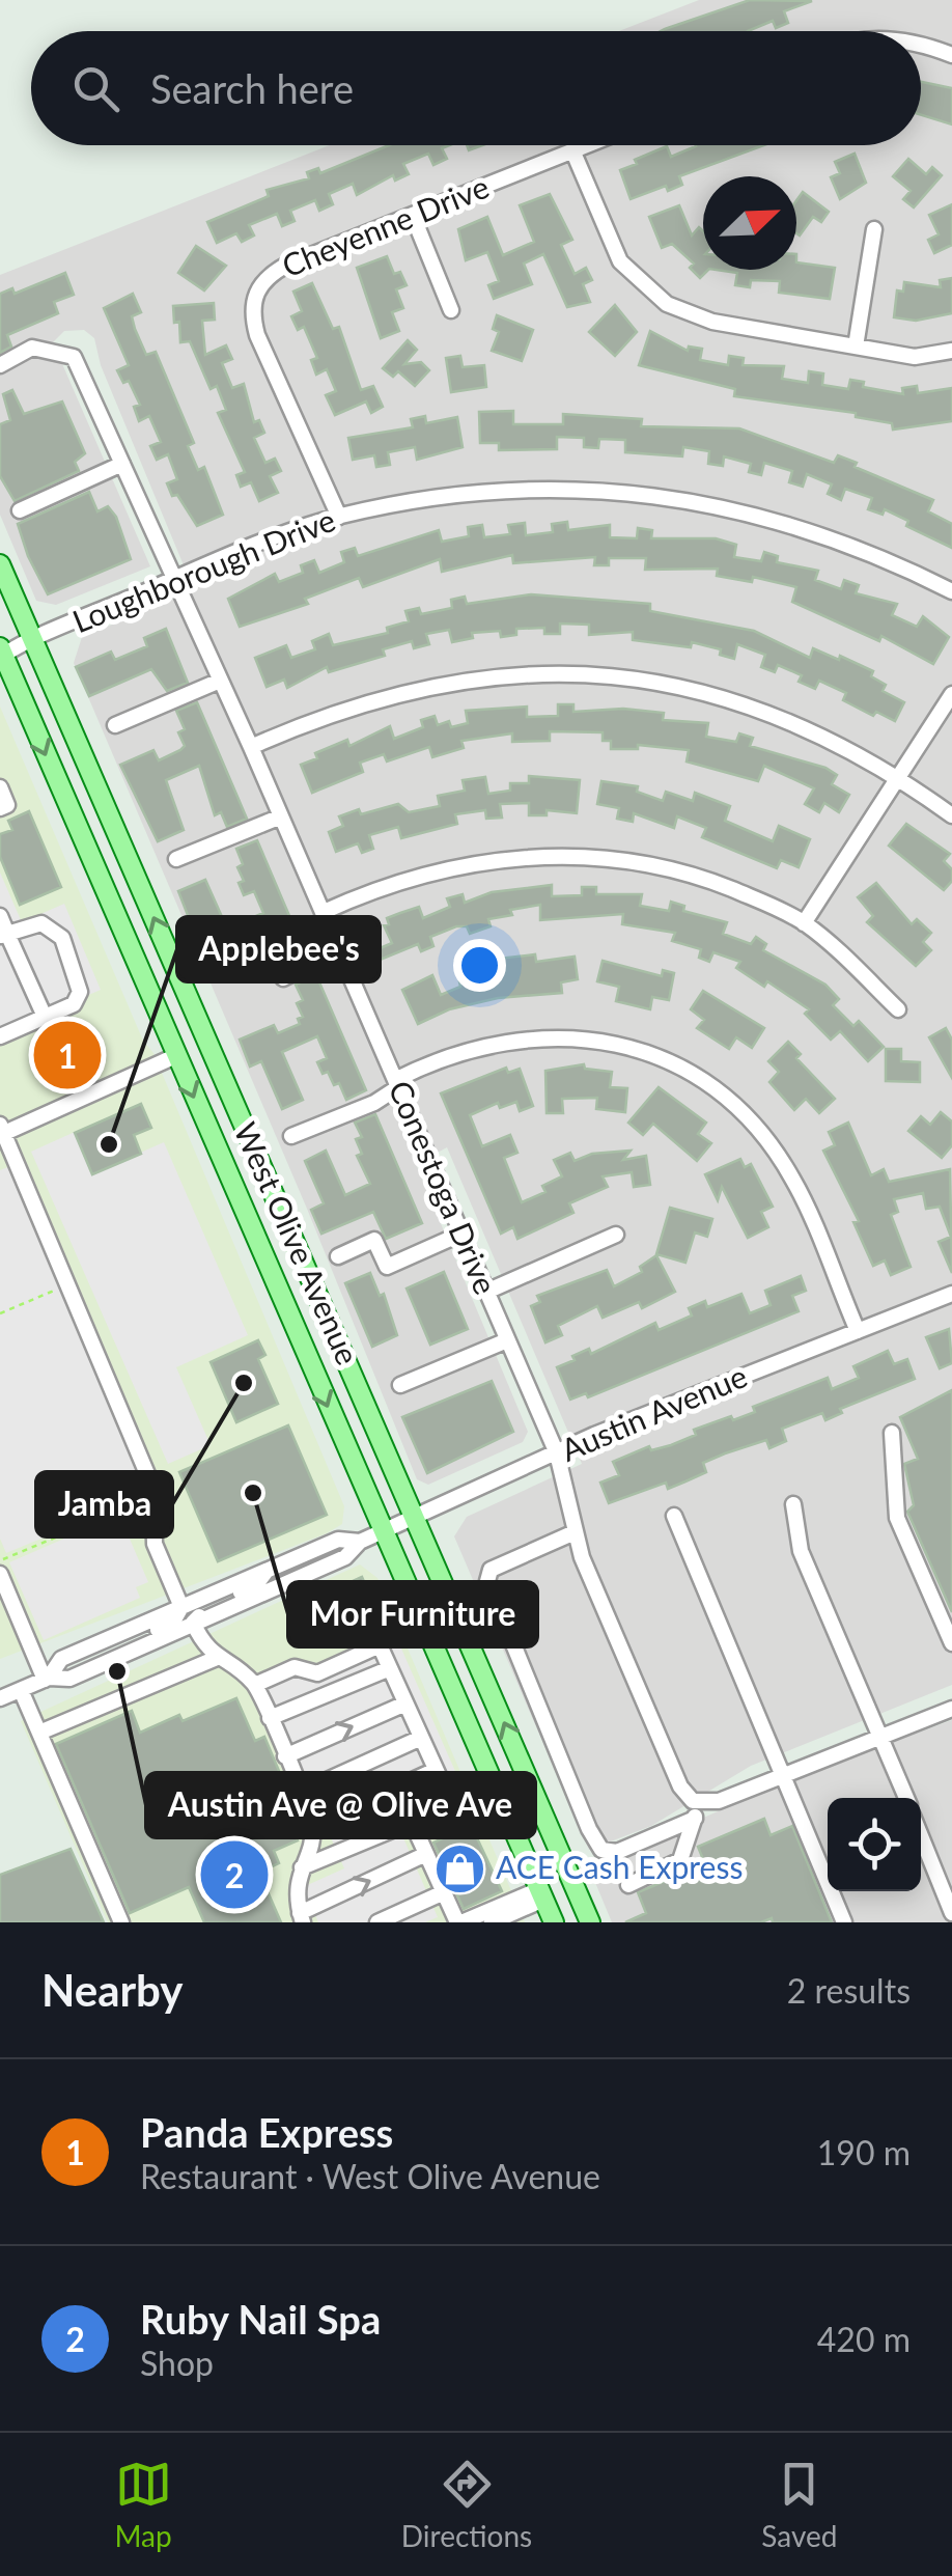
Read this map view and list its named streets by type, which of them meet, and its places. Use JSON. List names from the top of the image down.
{
  "streets": {
    "main road": ["West Olive Avenue"],
    "street": [
      "Cheyenne Drive",
      "Loughborough Drive",
      "Conestoga Drive",
      "Austin Avenue"
    ]
  },
  "crossings": [
    ["Cheyenne Drive", "Loughborough Drive"],
    ["Loughborough Drive", "Conestoga Drive"],
    ["Loughborough Drive", "West Olive Avenue"],
    ["Conestoga Drive", "Austin Avenue"],
    ["West Olive Avenue", "Austin Avenue"]
  ],
  "places": {
    "other": [
      "Applebee's",
      "Jamba",
      "Mor Furniture",
      "Austin Ave @ Olive Ave"
    ],
    "shop": ["ACE Cash Express"]
  },
  "north": "top right",
  "page": {
    "search": "Search here",
    "pins": ["1", "2"],
    "heading": ["Nearby", "2 results"],
    "list": [
      {
        "mark": "1",
        "name": "Panda Express",
        "note": "Restaurant · West Olive Avenue",
        "value": "190 m"
      },
      {
        "mark": "2",
        "name": "Ruby Nail Spa",
        "note": "Shop",
        "value": "420 m"
      }
    ],
    "nav": ["Map", "Directions", "Saved"]
  }
}
